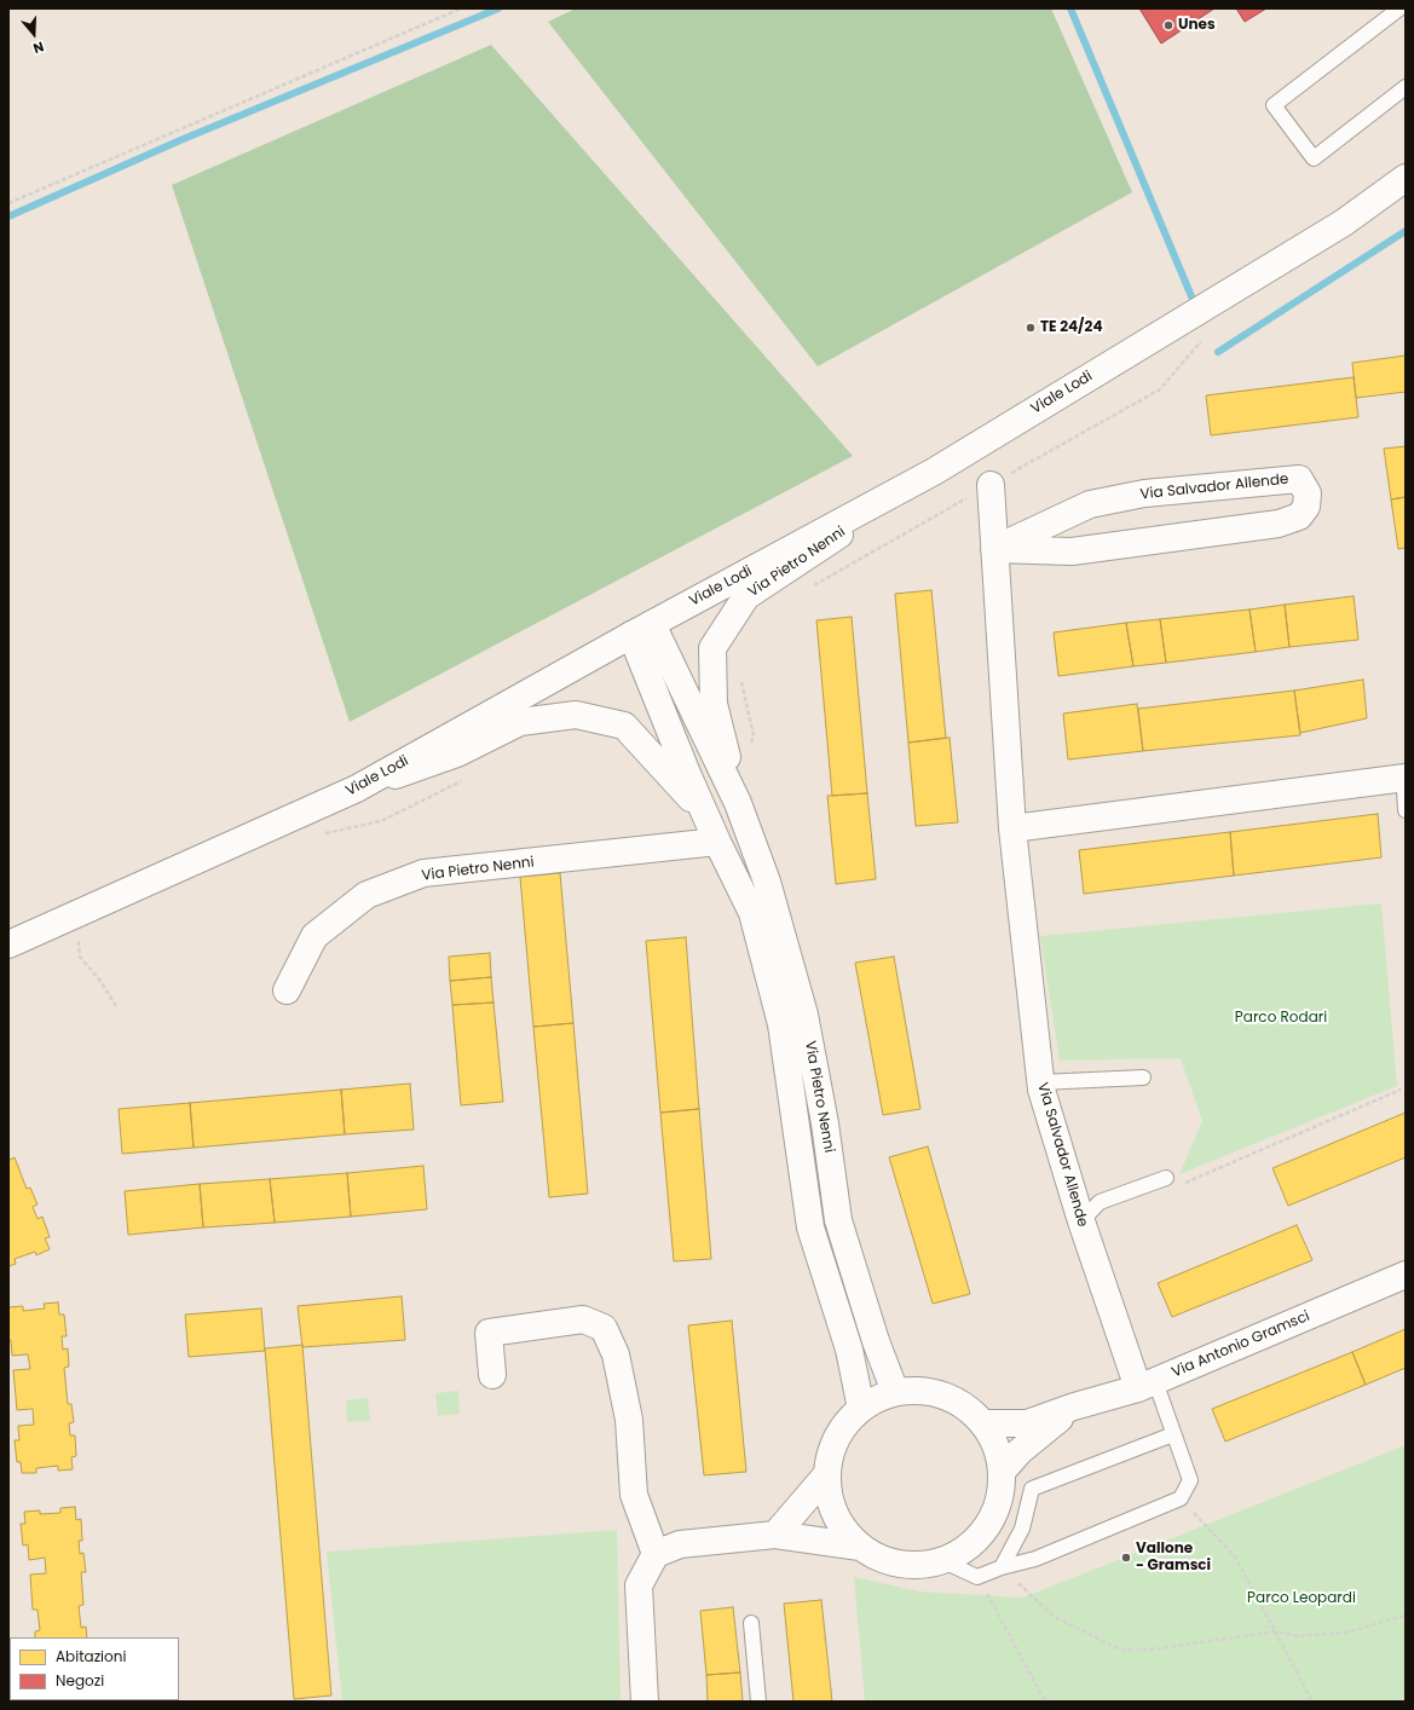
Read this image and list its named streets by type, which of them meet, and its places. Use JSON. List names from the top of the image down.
{
  "streets": {
    "street": [
      "Viale Lodi",
      "Via Salvador Allende",
      "Via Pietro Nenni",
      "Via Antonio Gramsci"
    ]
  },
  "crossings": [
    ["Viale Lodi", "Via Pietro Nenni"],
    ["Via Salvador Allende", "Via Antonio Gramsci"]
  ],
  "parks": ["Parco Rodari", "Parco Leopardi"],
  "places": ["Unes", "TE 24/24", "Vallone - Gramsci"],
  "legend": ["Abitazioni", "Negozi"],
  "north": "bottom"
}
